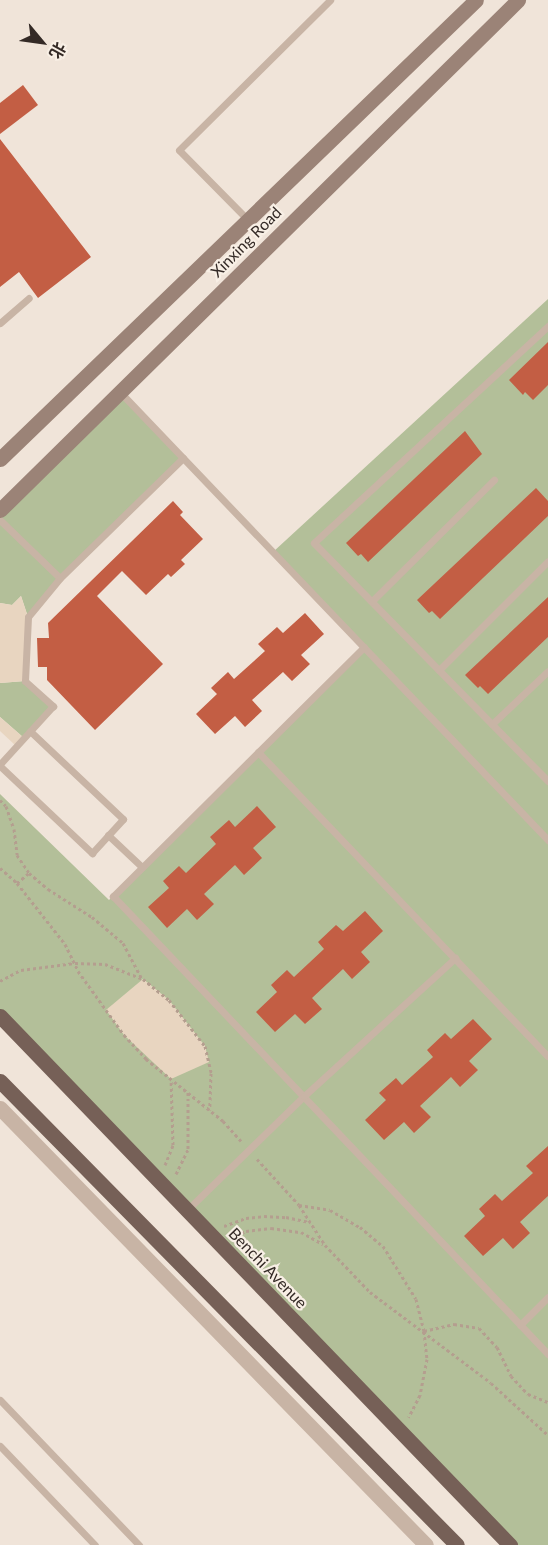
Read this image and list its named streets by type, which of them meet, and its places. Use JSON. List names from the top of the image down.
{
  "streets": {
    "main road": ["Xinxing Road", "Benchi Avenue"]
  },
  "north": "bottom right"
}
